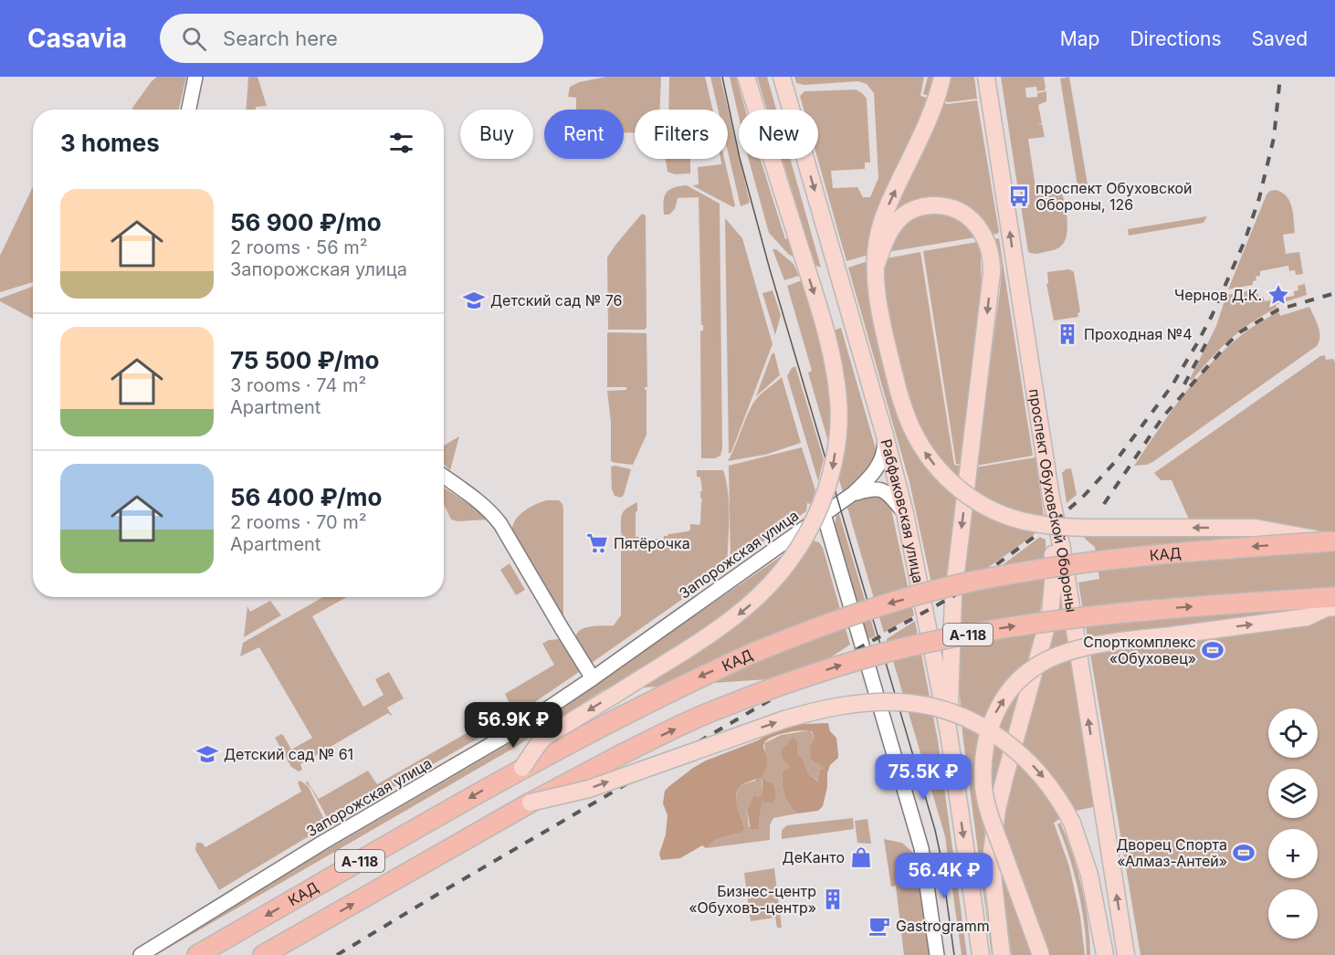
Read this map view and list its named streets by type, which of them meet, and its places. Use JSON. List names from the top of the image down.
{
  "streets": {
    "highway": ["КАД", "А-118"],
    "main road": ["проспект Обуховской Обороны", "Рабфаковская улица"],
    "street": ["Запорожская улица"]
  },
  "crossings": [
    ["Рабфаковская улица", "Запорожская улица"]
  ],
  "places": {
    "bus stop": ["проспект Обуховской Обороны, 126"],
    "place": ["Чернов Д.К."],
    "school or university": ["Детский сад № 76", "Детский сад № 61"],
    "building": ["Проходная №4", "Бизнес-центр «Обуховъ-центр»"],
    "supermarket": ["Пятёрочка"],
    "sports": ["Спорткомплекс «Обуховец»", "Дворец Спорта «Алмаз-Антей»"],
    "shop": ["ДеКанто"],
    "cafe": ["Gastrogramm"]
  },
  "page": {
    "header": "Casavia",
    "search": "Search here",
    "nav": ["Map", "Directions", "Saved"],
    "chip": [
      "Buy",
      "Rent",
      "Filters",
      "New"
    ],
    "heading": "3 homes",
    "list": [
      {
        "name": "56 900 ₽/mo",
        "note": "2 rooms · 56 m² · Запорожская улица"
      },
      {
        "name": "75 500 ₽/mo",
        "note": "3 rooms · 74 m² · Apartment"
      },
      {
        "name": "56 400 ₽/mo",
        "note": "2 rooms · 70 m² · Apartment"
      }
    ],
    "price": ["56.9K ₽", "75.5K ₽", "56.4K ₽"],
    "map_buttons": ["+", "−"]
  }
}
